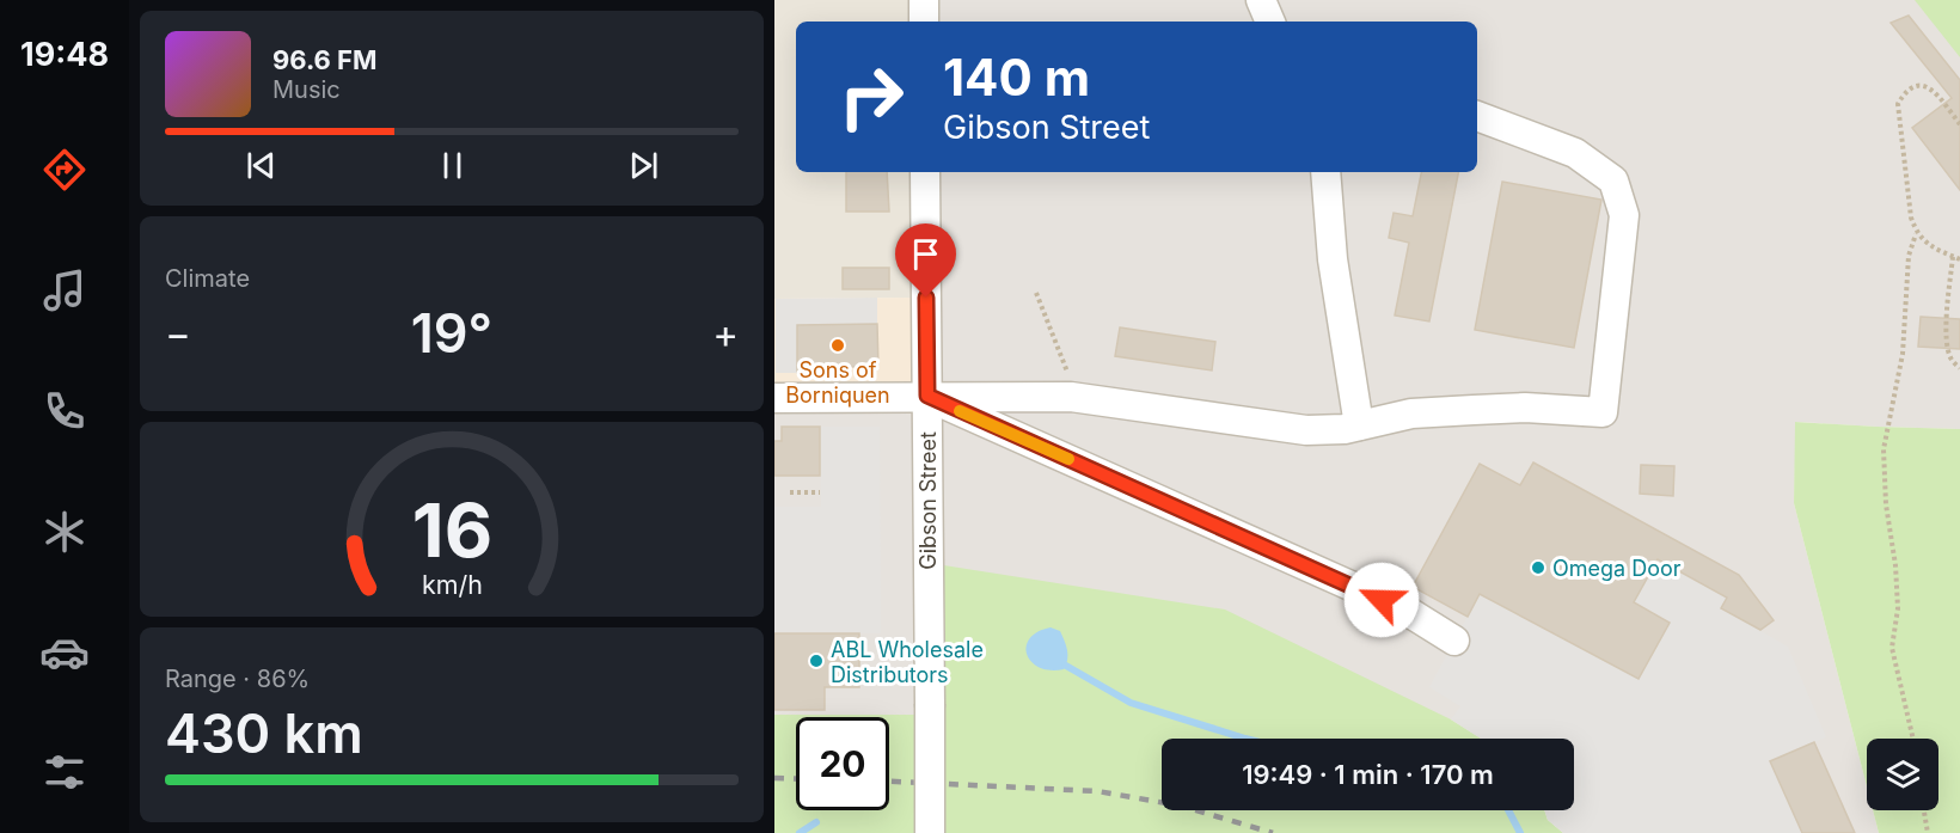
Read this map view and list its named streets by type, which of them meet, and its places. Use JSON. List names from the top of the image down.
{
  "streets": {
    "street": ["Gibson Street"]
  },
  "places": ["Sons of Borniquen", "Omega Door", "ABL Wholesale Distributors"],
  "page": {
    "tabs": "19:48",
    "turn": ["140 m", "Gibson Street"],
    "song": ["96.6 FM", "Music"],
    "tile": [
      "Climate",
      ["Range · 86%", "430 km"]
    ],
    "heat": ["−", "19°", "+"],
    "limit": "20",
    "trip": "19:49 · 1 min · 170 m",
    "gauge": ["16", "km/h"]
  }
}
